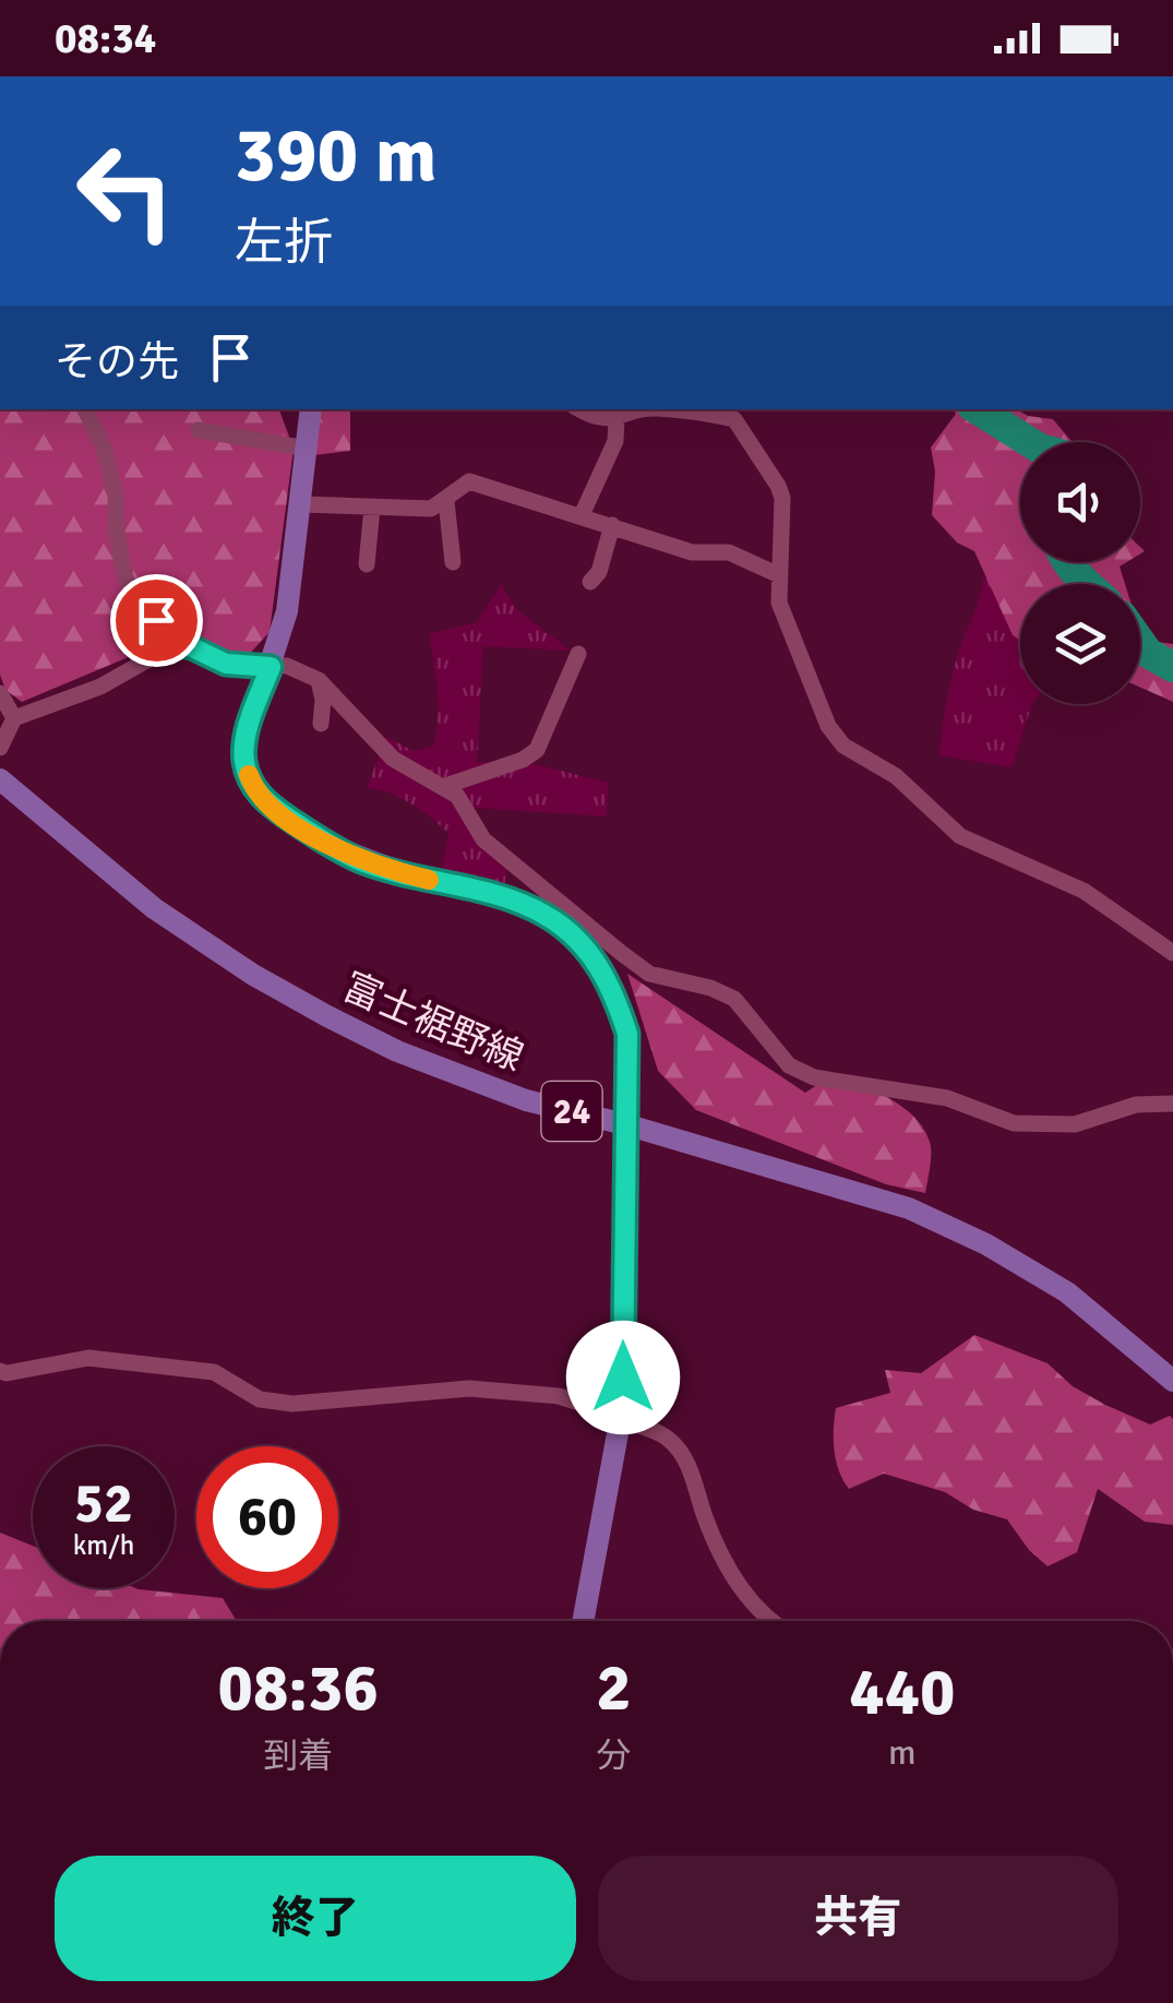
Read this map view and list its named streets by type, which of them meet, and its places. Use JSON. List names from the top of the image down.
{
  "streets": {
    "main road": ["富士裾野線", "24"]
  },
  "page": {
    "status": "08:34",
    "turn": ["390 m", "左折"],
    "then": "その先",
    "speed": "52 km/h",
    "limit": "60",
    "eta": [
      "08:36",
      "到着",
      "2",
      "分",
      "440",
      "m"
    ],
    "buttons": ["終了", "共有"]
  }
}
